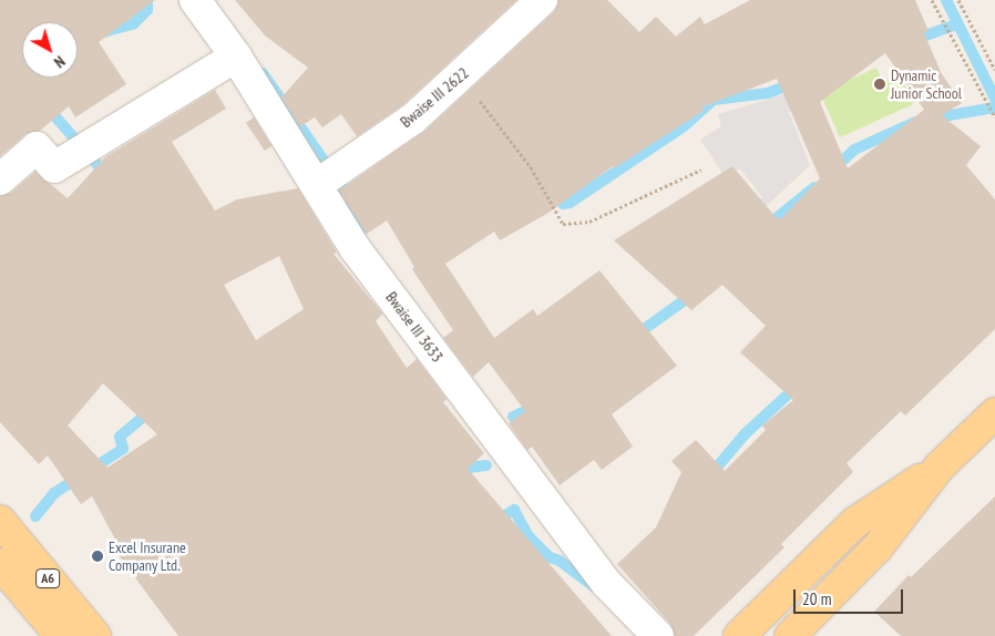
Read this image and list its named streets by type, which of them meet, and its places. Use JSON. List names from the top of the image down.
{
  "streets": {
    "main road": ["A6"],
    "street": ["Bwaise III 2622", "Bwaise III 3633"]
  },
  "crossings": [
    ["Bwaise III 2622", "Bwaise III 3633"]
  ],
  "places": ["Dynamic Junior School", "Excel Insurane Company Ltd."],
  "scale_bar": "20 m",
  "north": "bottom right"
}
